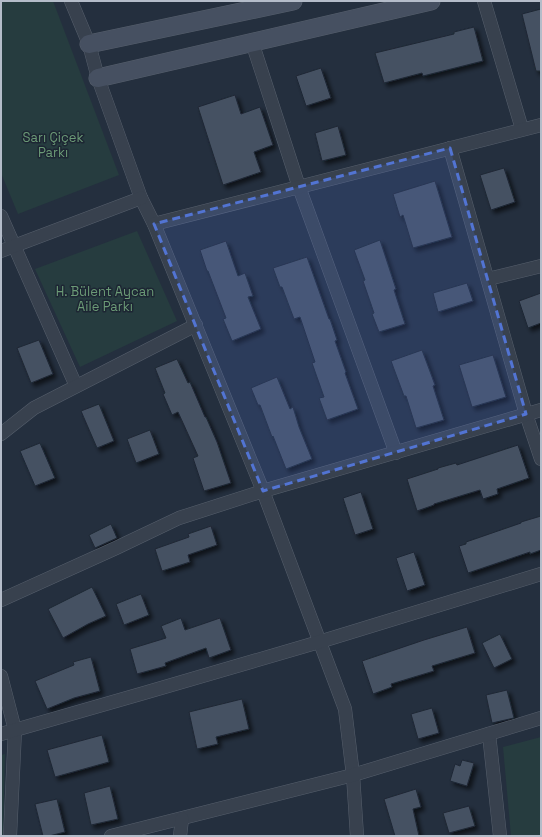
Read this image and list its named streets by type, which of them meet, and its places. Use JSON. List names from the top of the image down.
{
  "parks": ["Sarı Çiçek Parkı", "H. Bülent Aycan Aile Parkı"]
}
